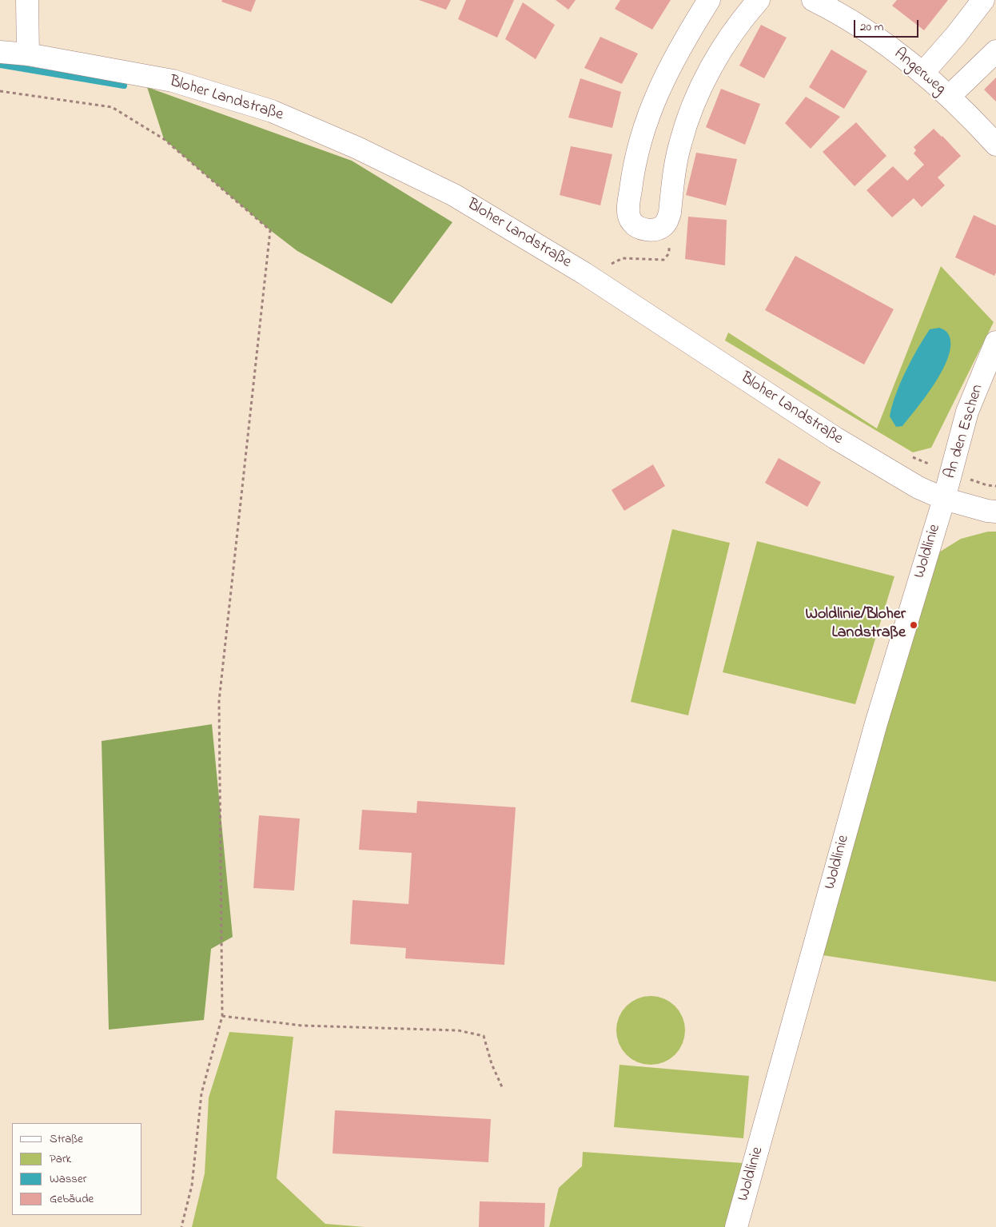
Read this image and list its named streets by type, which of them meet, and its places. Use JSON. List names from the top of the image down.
{
  "streets": {
    "street": [
      "Angerweg",
      "Bloher Landstraße",
      "An den Eschen",
      "Woldlinie"
    ]
  },
  "crossings": [
    ["Bloher Landstraße", "An den Eschen"],
    ["Bloher Landstraße", "Woldlinie"],
    ["An den Eschen", "Woldlinie"]
  ],
  "places": ["Woldlinie/Bloher Landstraße"],
  "legend": [
    "Straße",
    "Park",
    "Wasser",
    "Gebäude"
  ],
  "scale_bar": "20 m"
}
